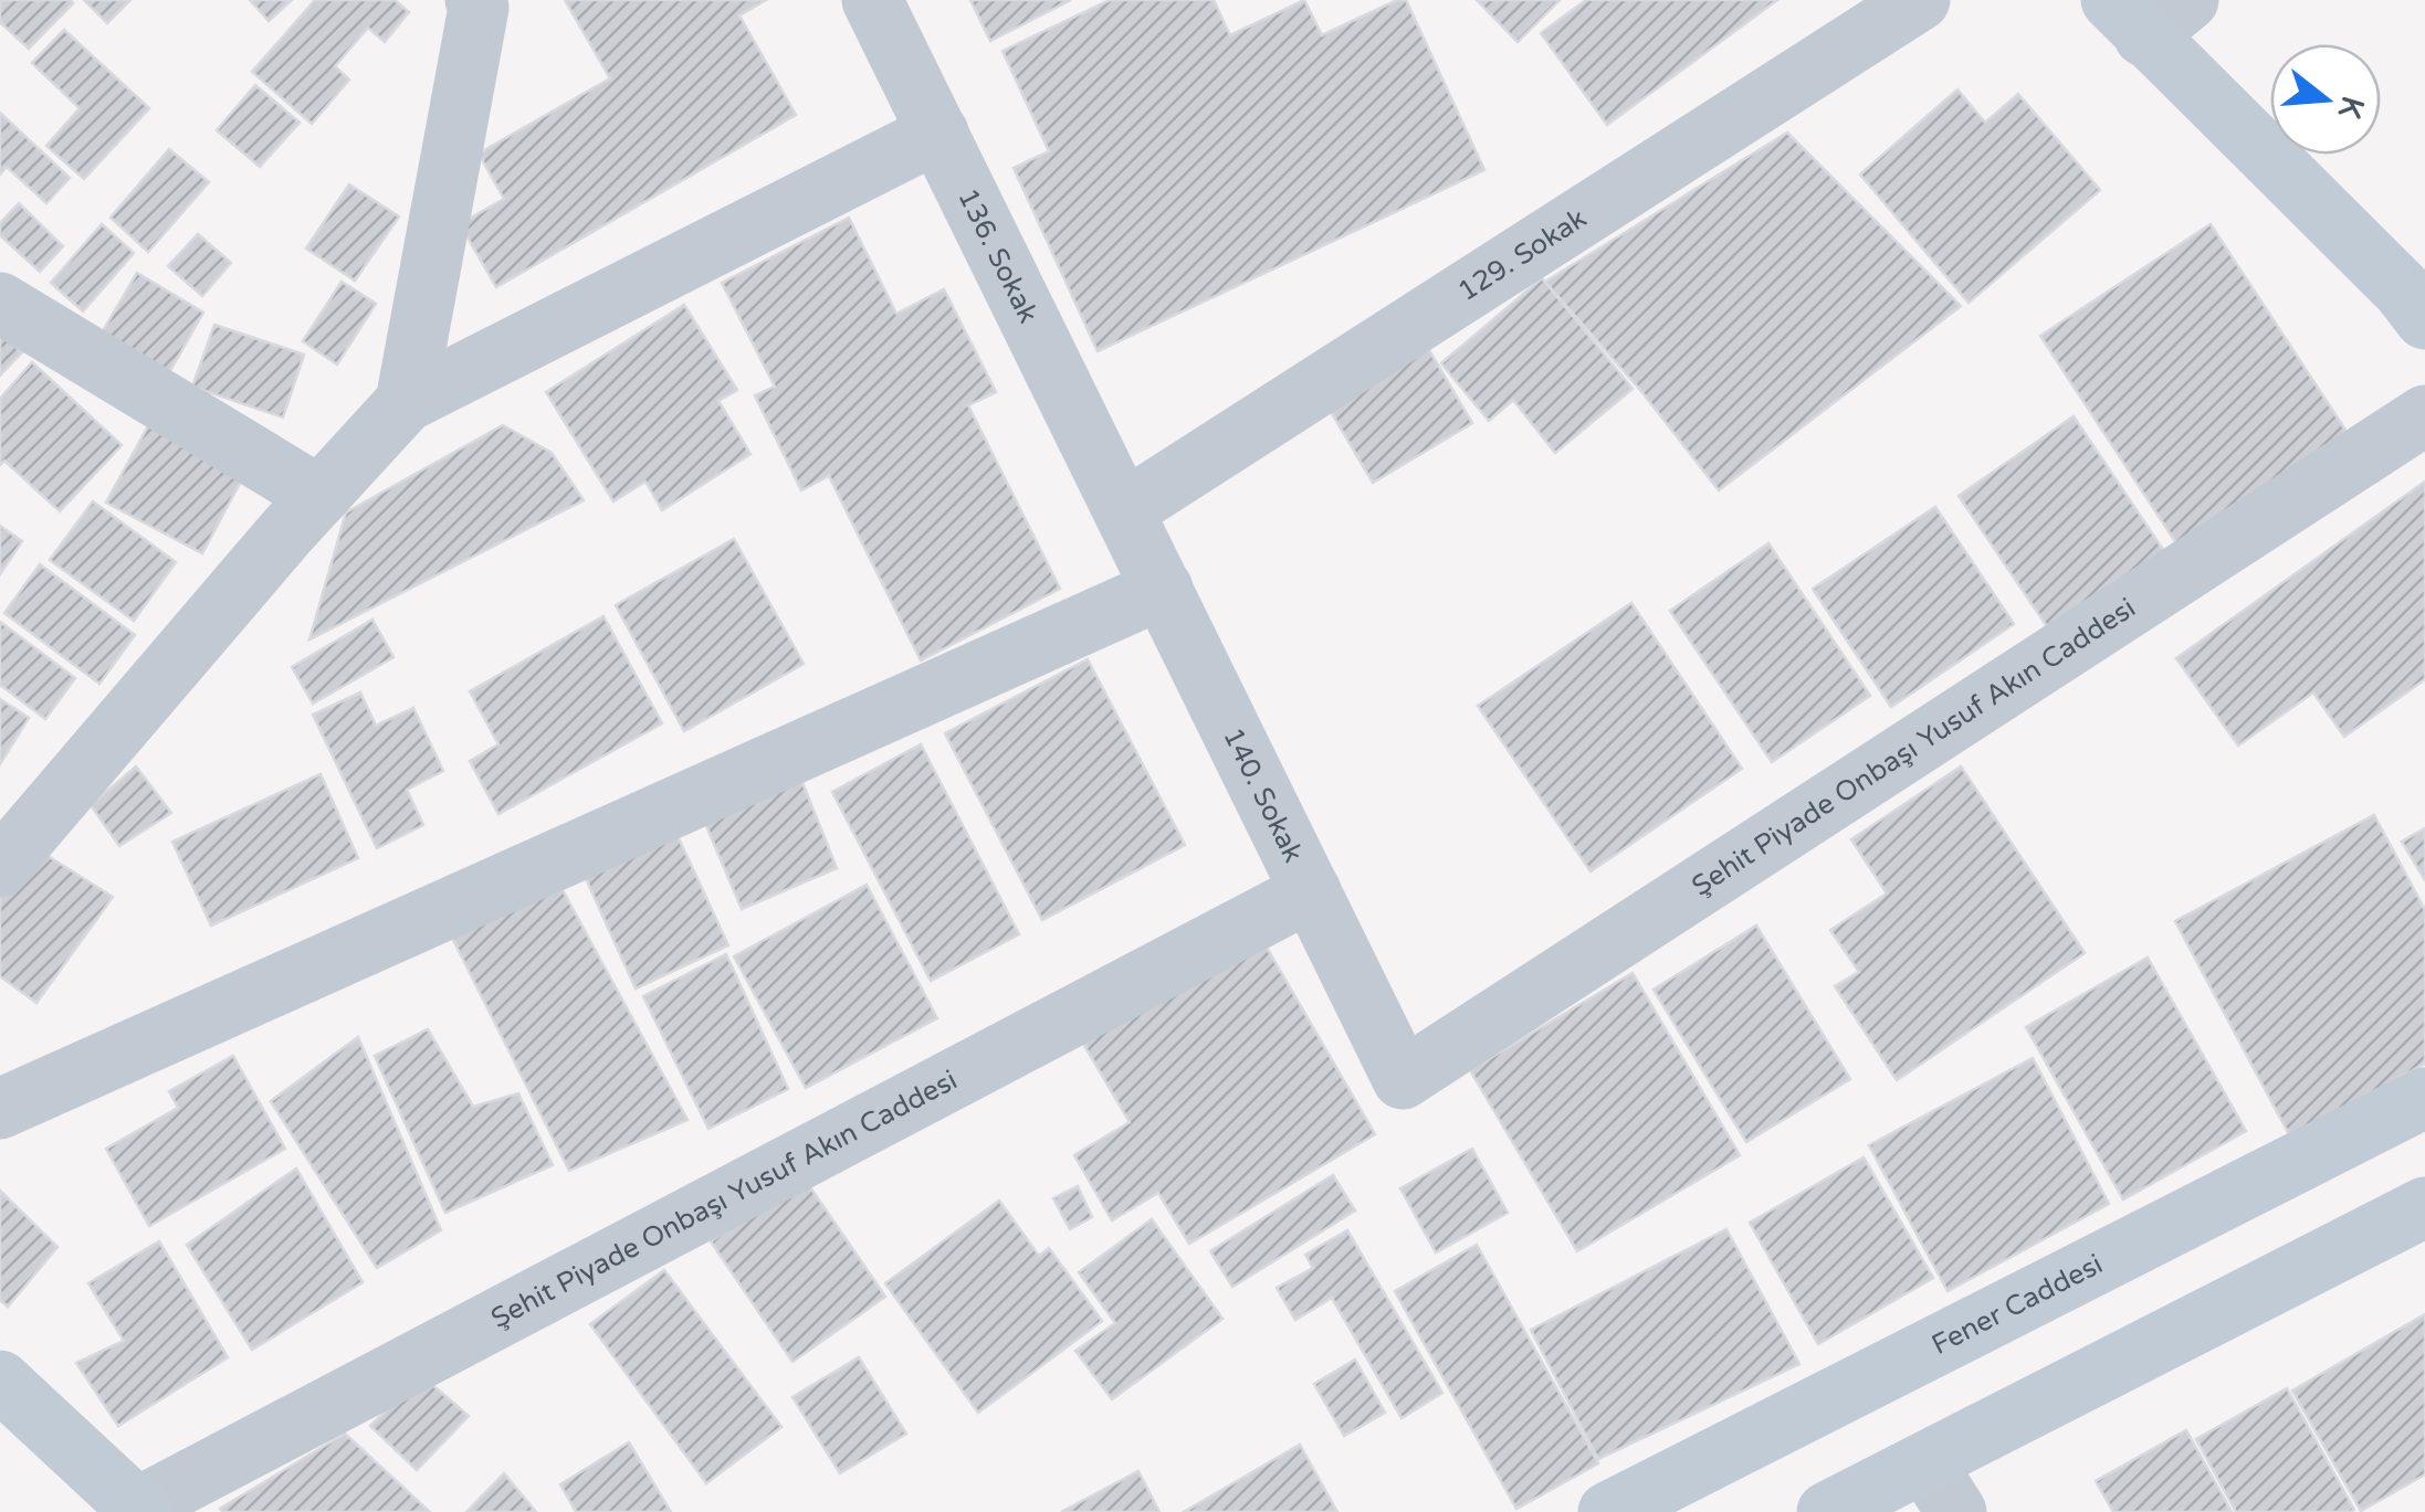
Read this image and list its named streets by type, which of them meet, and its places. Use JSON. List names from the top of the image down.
{
  "streets": {
    "main road": ["Fener Caddesi"],
    "street": [
      "136. Sokak",
      "129. Sokak",
      "Şehit Piyade Onbaşı Yusuf Akın Caddesi",
      "140. Sokak"
    ]
  },
  "crossings": [
    ["136. Sokak", "129. Sokak"],
    ["136. Sokak", "140. Sokak"],
    ["129. Sokak", "140. Sokak"],
    ["Şehit Piyade Onbaşı Yusuf Akın Caddesi", "140. Sokak"]
  ],
  "north": "right"
}
